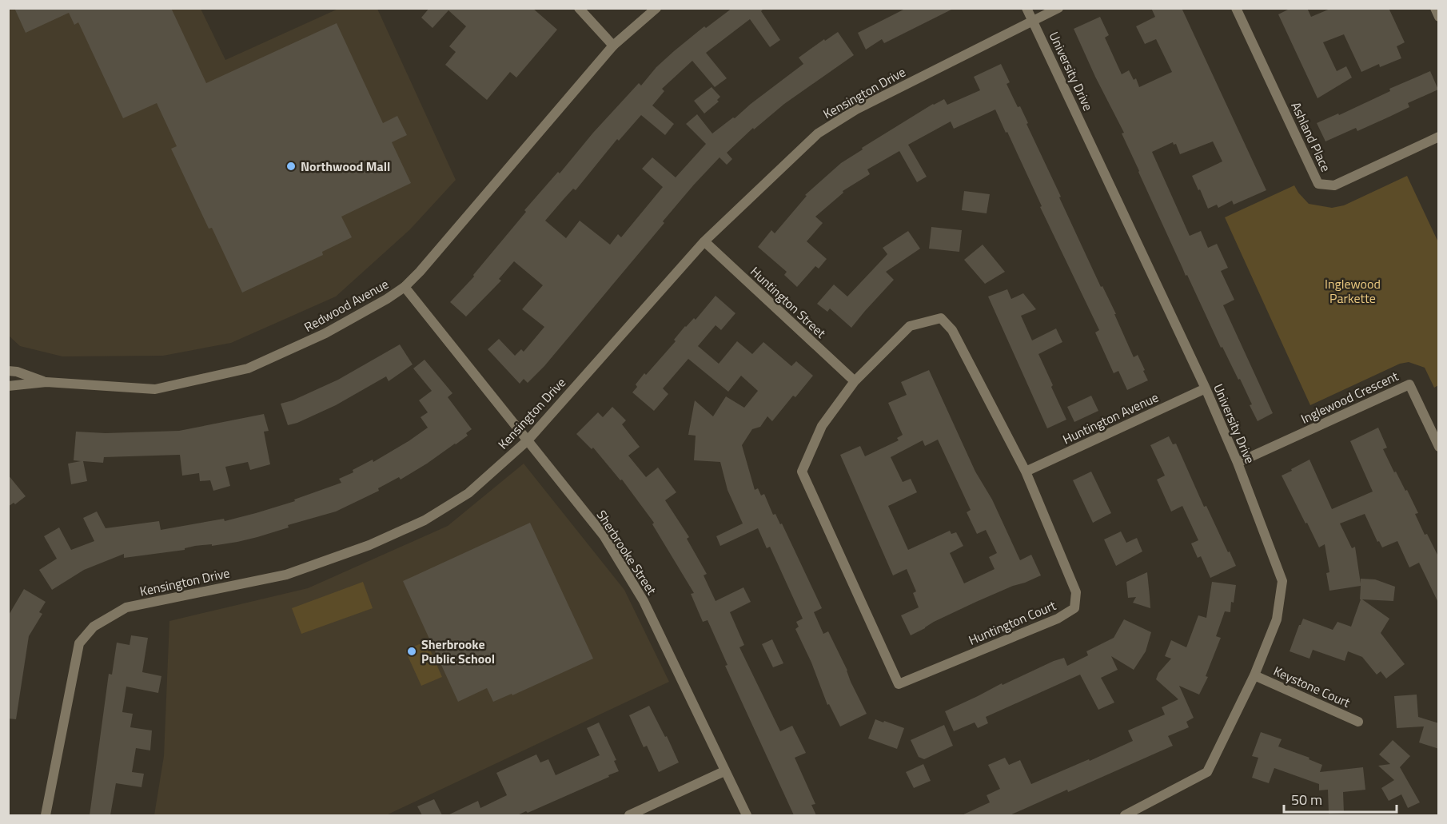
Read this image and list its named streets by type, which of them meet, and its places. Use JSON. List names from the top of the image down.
{
  "streets": {
    "street": [
      "University Drive",
      "Kensington Drive",
      "Ashland Place",
      "Huntington Street",
      "Redwood Avenue",
      "Inglewood Crescent",
      "Huntington Avenue",
      "Sherbrooke Street",
      "Huntington Court",
      "Keystone Court"
    ]
  },
  "crossings": [
    ["University Drive", "Kensington Drive"],
    ["University Drive", "Inglewood Crescent"],
    ["University Drive", "Huntington Avenue"],
    ["University Drive", "Keystone Court"],
    ["Kensington Drive", "Huntington Street"],
    ["Kensington Drive", "Sherbrooke Street"],
    ["Huntington Street", "Huntington Court"],
    ["Redwood Avenue", "Sherbrooke Street"],
    ["Huntington Avenue", "Huntington Court"]
  ],
  "parks": ["Inglewood Parkette"],
  "places": ["Northwood Mall", "Sherbrooke Public School"],
  "scale_bar": "50 m"
}
